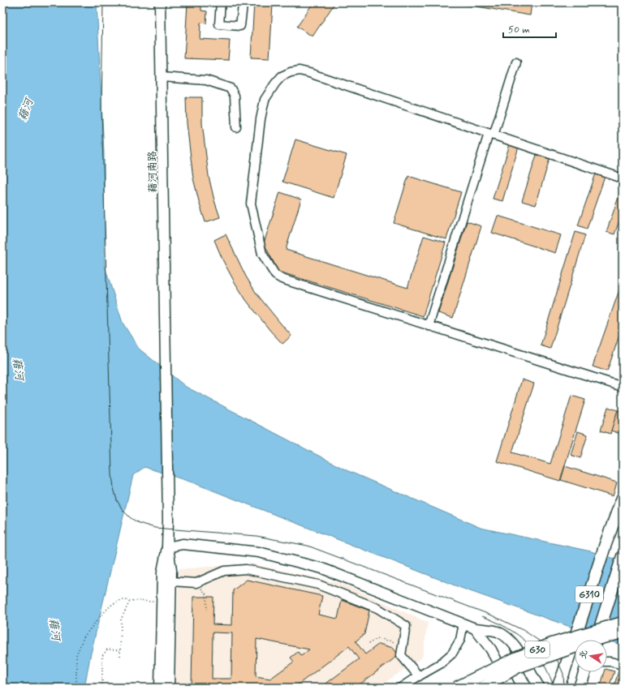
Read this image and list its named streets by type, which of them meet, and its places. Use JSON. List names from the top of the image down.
{
  "streets": {
    "highway": ["G310", "G30"],
    "main road": ["藉河南路"]
  },
  "water": ["藉河"],
  "scale_bar": "50 m",
  "north": "left"
}
